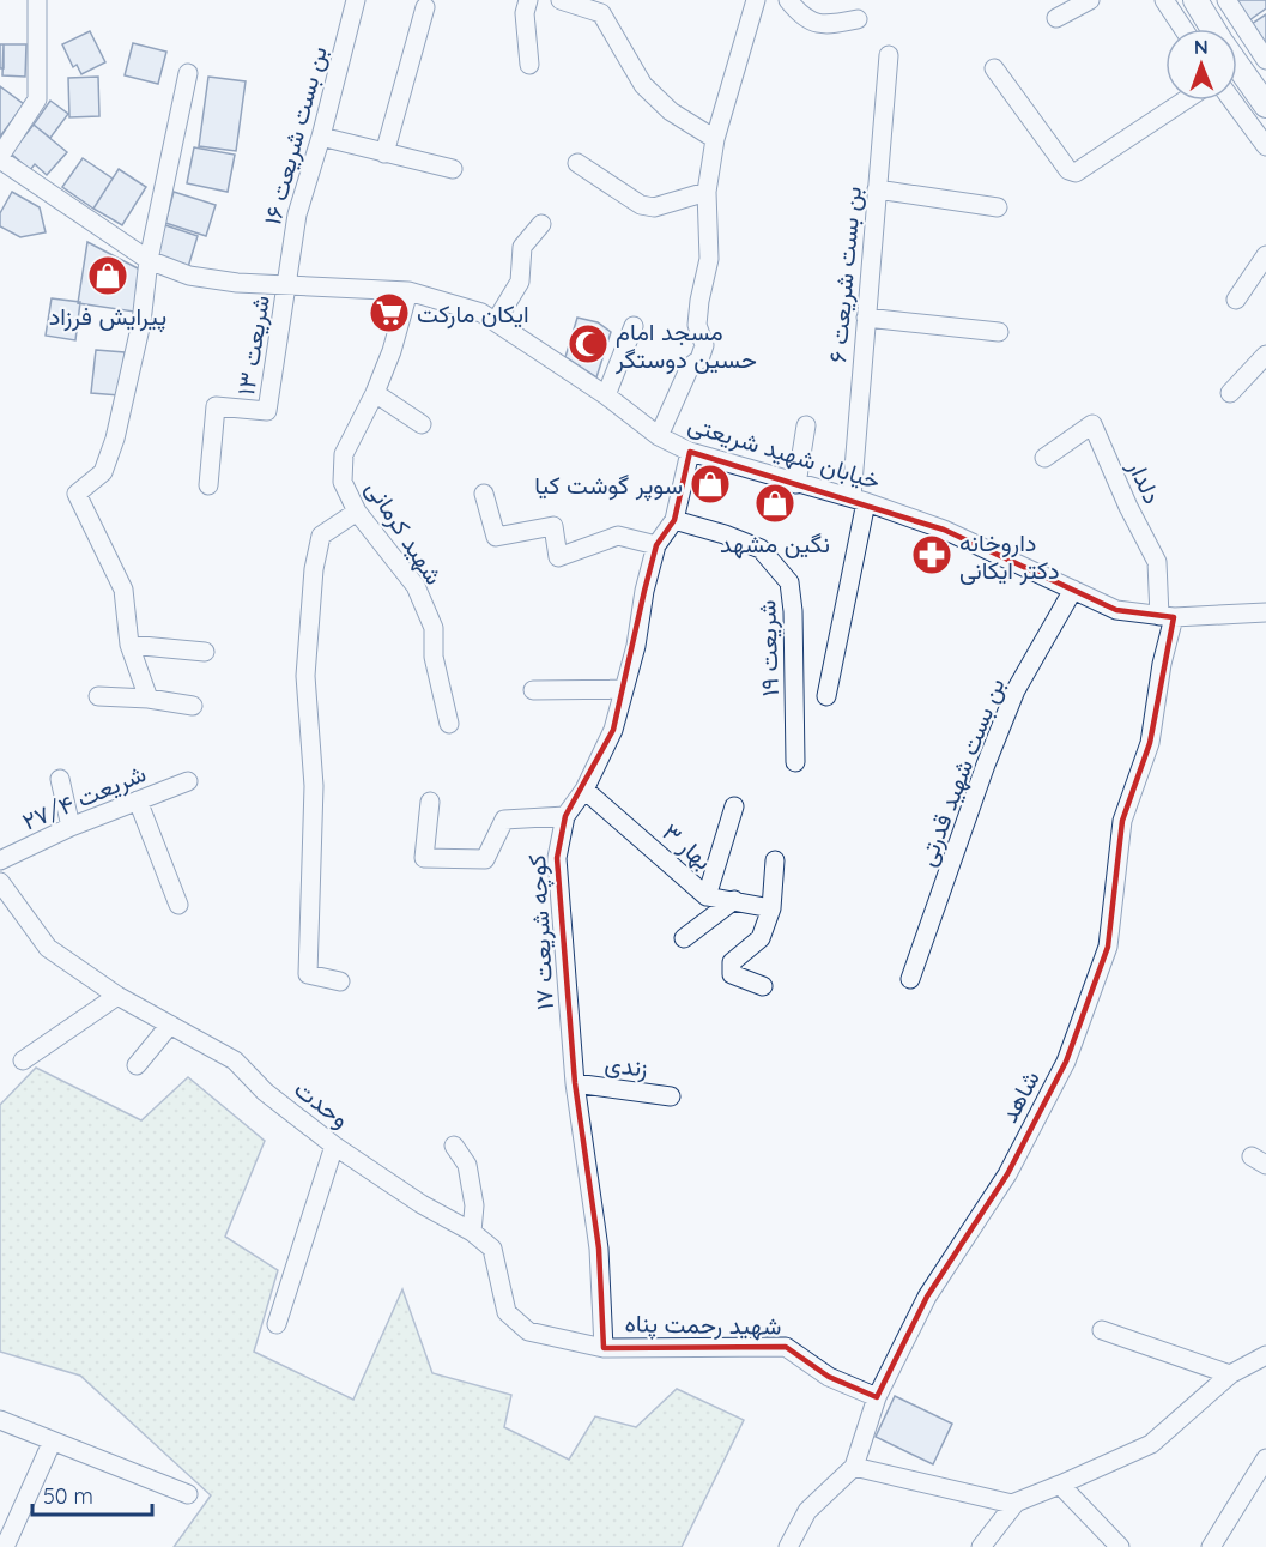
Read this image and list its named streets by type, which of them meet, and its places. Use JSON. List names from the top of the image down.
{
  "streets": {
    "street": [
      "بن بست شریعت ۱۶",
      "بن بست شریعت ۶",
      "شریعت ۱۳",
      "خیابان شهید شریعتی",
      "دلدار",
      "شهید کرمانی",
      "شریعت ۱۹",
      "بن بست شهید قدرتی",
      "شریعت ۲۷/۴",
      "بهار ۳",
      "کوچه شریعت ۱۷",
      "زندی",
      "شاهد",
      "وحدت",
      "شهید رحمت پناه"
    ]
  },
  "crossings": [
    ["بن بست شریعت ۱۶", "شریعت ۱۳"],
    ["بن بست شریعت ۱۶", "خیابان شهید شریعتی"],
    ["بن بست شریعت ۶", "خیابان شهید شریعتی"],
    ["شریعت ۱۳", "خیابان شهید شریعتی"],
    ["خیابان شهید شریعتی", "دلدار"],
    ["خیابان شهید شریعتی", "شهید کرمانی"],
    ["خیابان شهید شریعتی", "بن بست شهید قدرتی"],
    ["خیابان شهید شریعتی", "کوچه شریعت ۱۷"],
    ["خیابان شهید شریعتی", "شاهد"],
    ["دلدار", "شاهد"],
    ["شریعت ۱۹", "کوچه شریعت ۱۷"],
    ["بهار ۳", "کوچه شریعت ۱۷"],
    ["کوچه شریعت ۱۷", "زندی"],
    ["کوچه شریعت ۱۷", "وحدت"],
    ["کوچه شریعت ۱۷", "شهید رحمت پناه"],
    ["شاهد", "شهید رحمت پناه"],
    ["وحدت", "شهید رحمت پناه"]
  ],
  "places": {
    "shop": ["پیرایش فرزاد", "سوپر گوشت کیا", "نگین مشهد"],
    "supermarket": ["ایکان مارکت"],
    "mosque": ["مسجد امام حسین دوستگر"],
    "pharmacy": ["داروخانه دکتر ایکانی"]
  },
  "scale_bar": "50 m",
  "north": "top"
}
